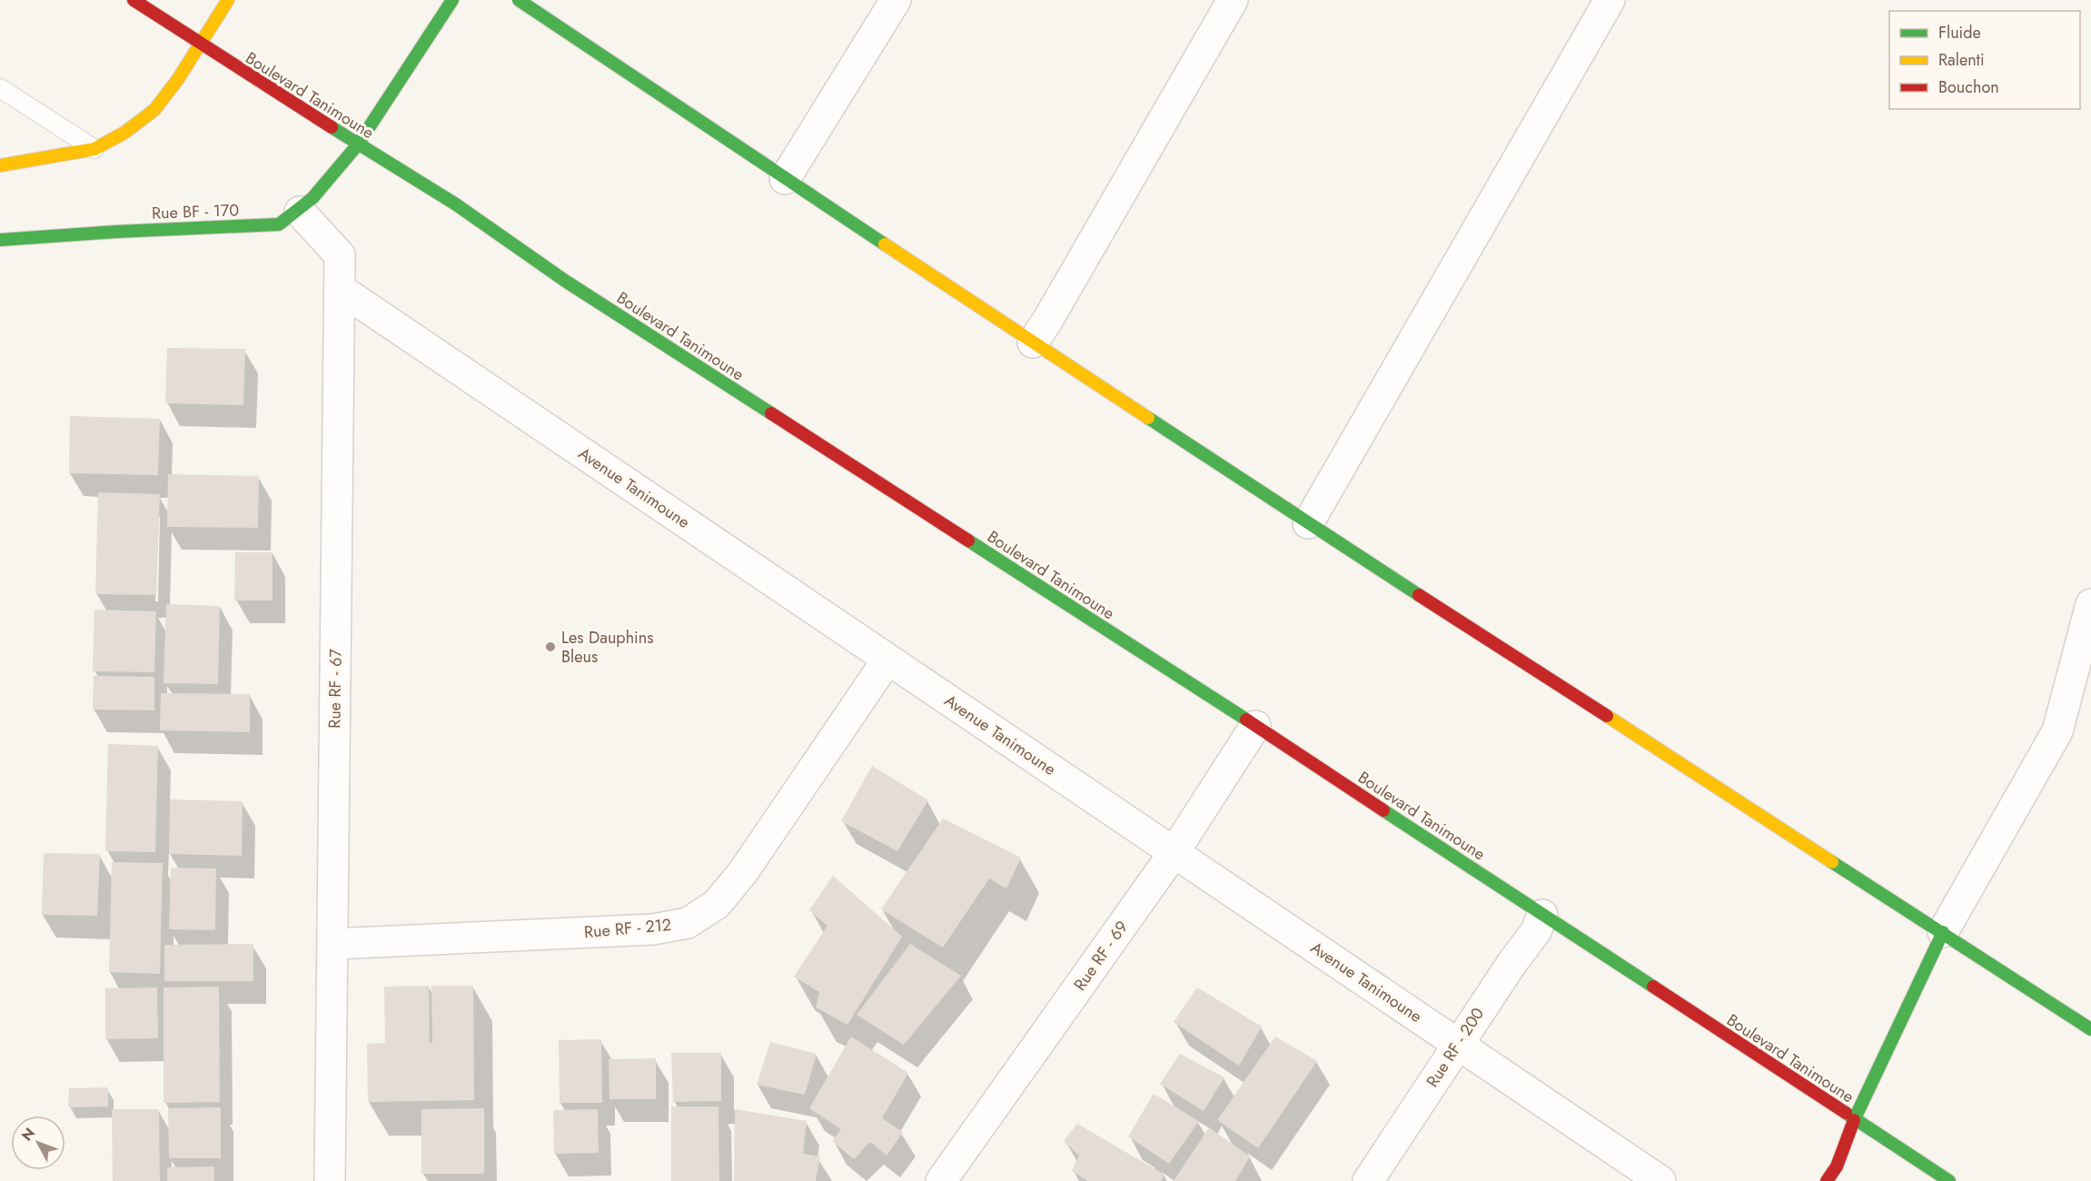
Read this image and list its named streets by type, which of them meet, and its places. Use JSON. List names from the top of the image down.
{
  "streets": {
    "main road": ["Boulevard Tanimoune", "Rue BF - 170"],
    "street": [
      "Avenue Tanimoune",
      "Rue RF - 67",
      "Rue RF - 212",
      "Rue RF - 69",
      "Rue RF - 200"
    ]
  },
  "crossings": [
    ["Boulevard Tanimoune", "Rue BF - 170"],
    ["Boulevard Tanimoune", "Rue RF - 69"],
    ["Boulevard Tanimoune", "Rue RF - 200"],
    ["Rue BF - 170", "Rue RF - 67"],
    ["Avenue Tanimoune", "Rue RF - 67"],
    ["Avenue Tanimoune", "Rue RF - 212"],
    ["Avenue Tanimoune", "Rue RF - 69"],
    ["Avenue Tanimoune", "Rue RF - 200"],
    ["Rue RF - 67", "Rue RF - 212"]
  ],
  "places": ["Les Dauphins Bleus"],
  "legend": ["Fluide", "Ralenti", "Bouchon"],
  "north": "top left"
}
